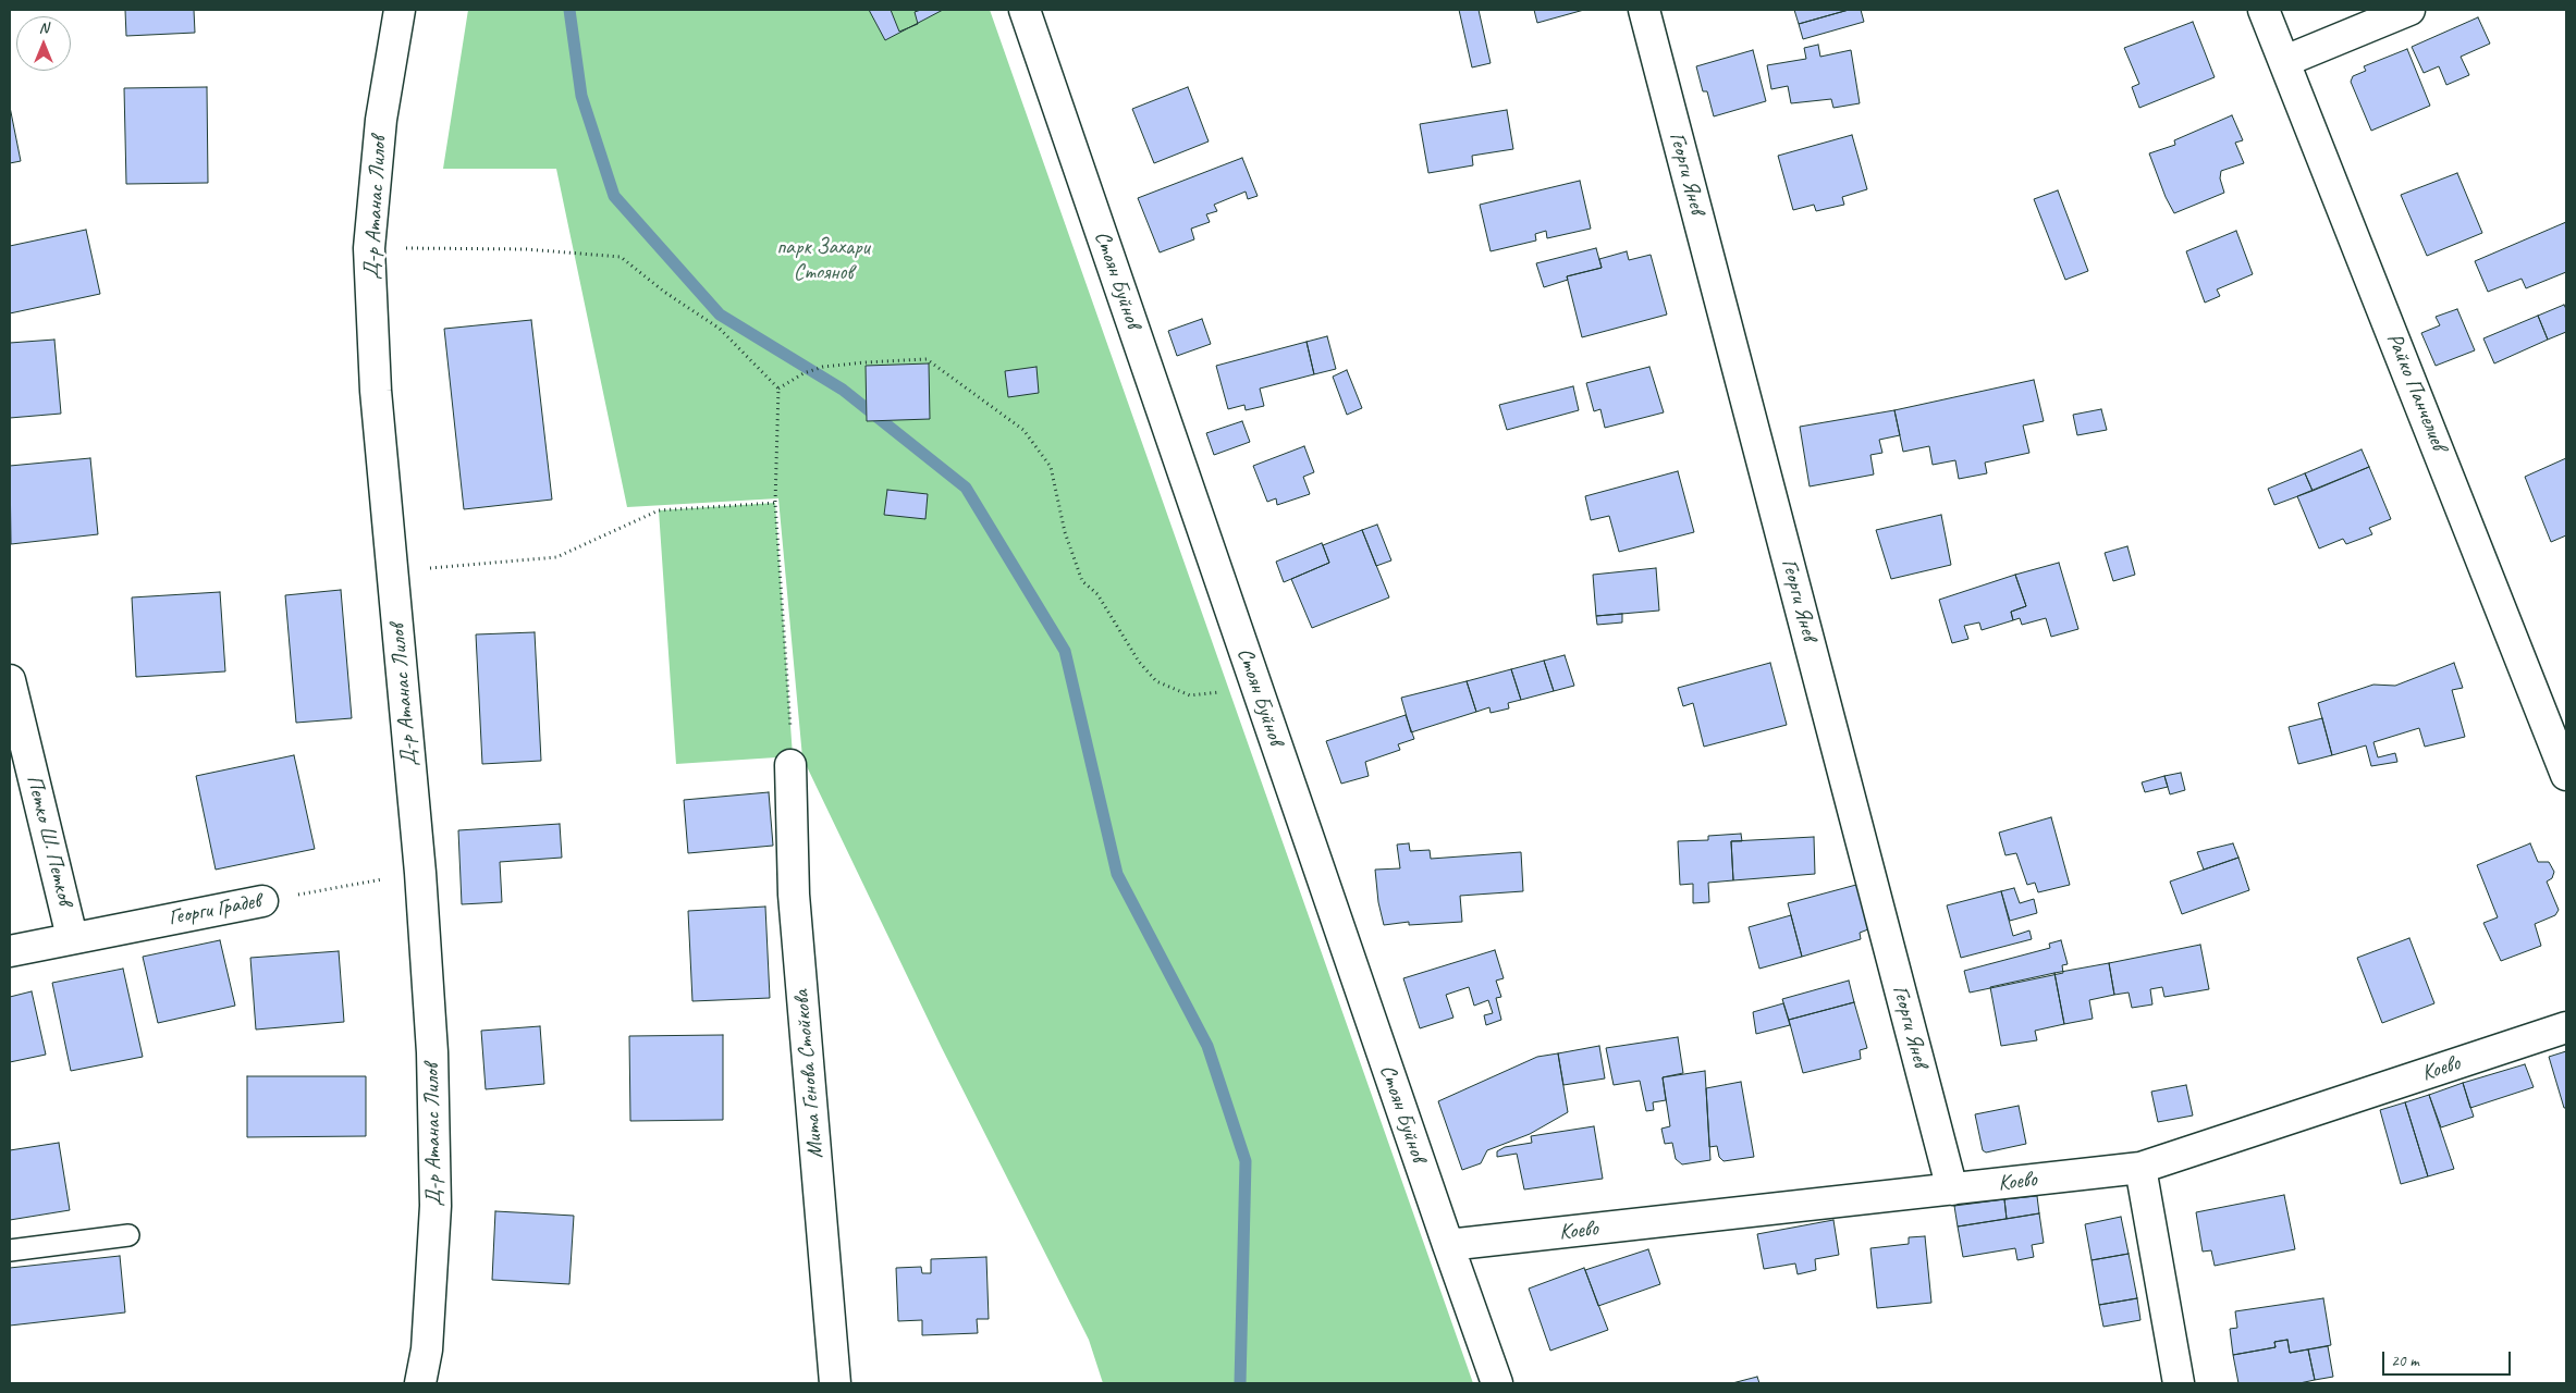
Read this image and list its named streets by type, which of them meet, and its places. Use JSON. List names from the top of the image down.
{
  "streets": {
    "street": [
      "Георги Янев",
      "Д-р Атанас Лилов",
      "Стоян Буйнов",
      "Райко Панчелиев",
      "Петко Ш. Петков",
      "Георги Градев",
      "Коево",
      "Мита Генова Стойкова"
    ]
  },
  "crossings": [
    ["Георги Янев", "Коево"],
    ["Д-р Атанас Лилов", "Георги Градев"],
    ["Стоян Буйнов", "Коево"],
    ["Петко Ш. Петков", "Георги Градев"]
  ],
  "parks": ["парк Захари Стоянов"],
  "scale_bar": "20 m",
  "north": "top"
}
